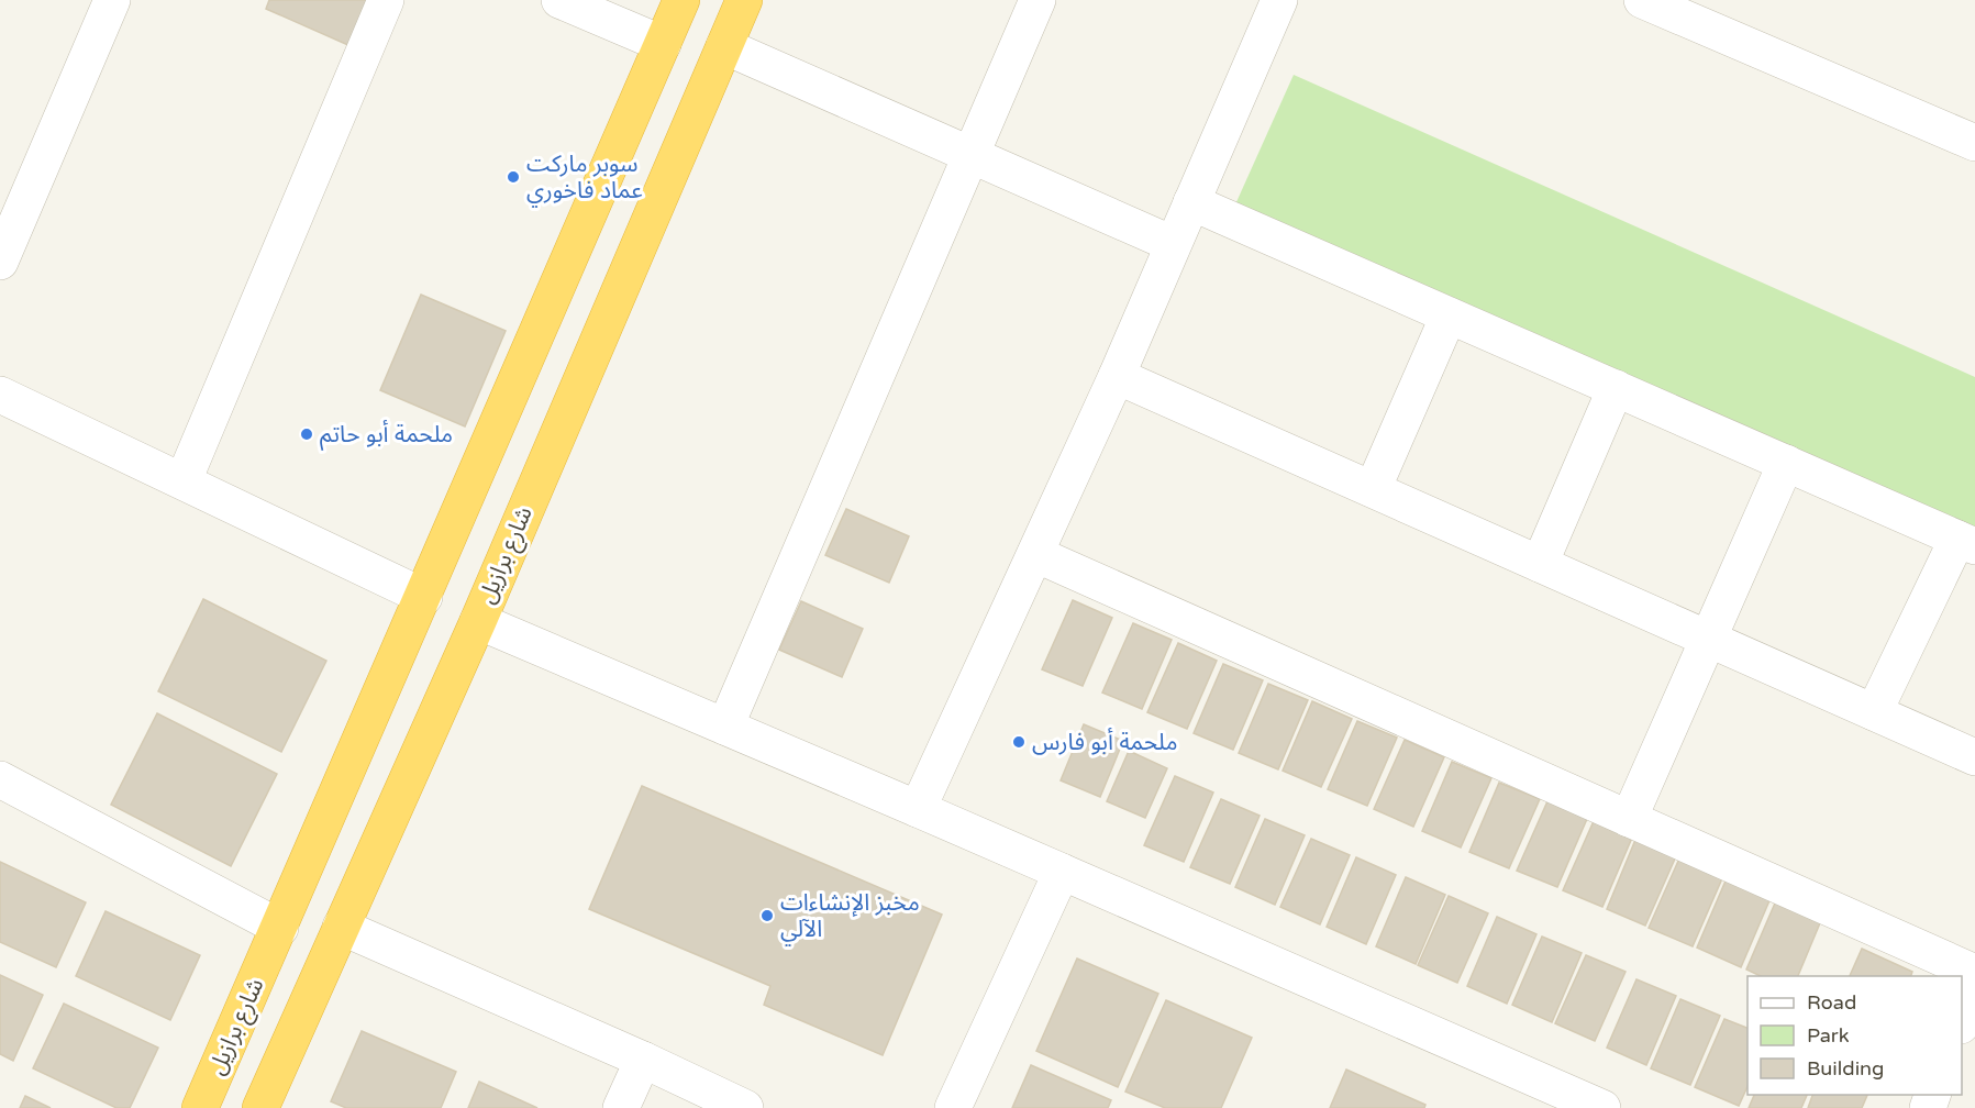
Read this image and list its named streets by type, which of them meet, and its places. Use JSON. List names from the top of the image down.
{
  "streets": {
    "highway": ["شارع برازيل"]
  },
  "places": [
    "سوبر ماركت عماد فاخوري",
    "ملحمة أبو حاتم",
    "ملحمة أبو فارس",
    "مخبز الإنشاءات الآلي"
  ],
  "legend": ["Road", "Park", "Building"]
}
